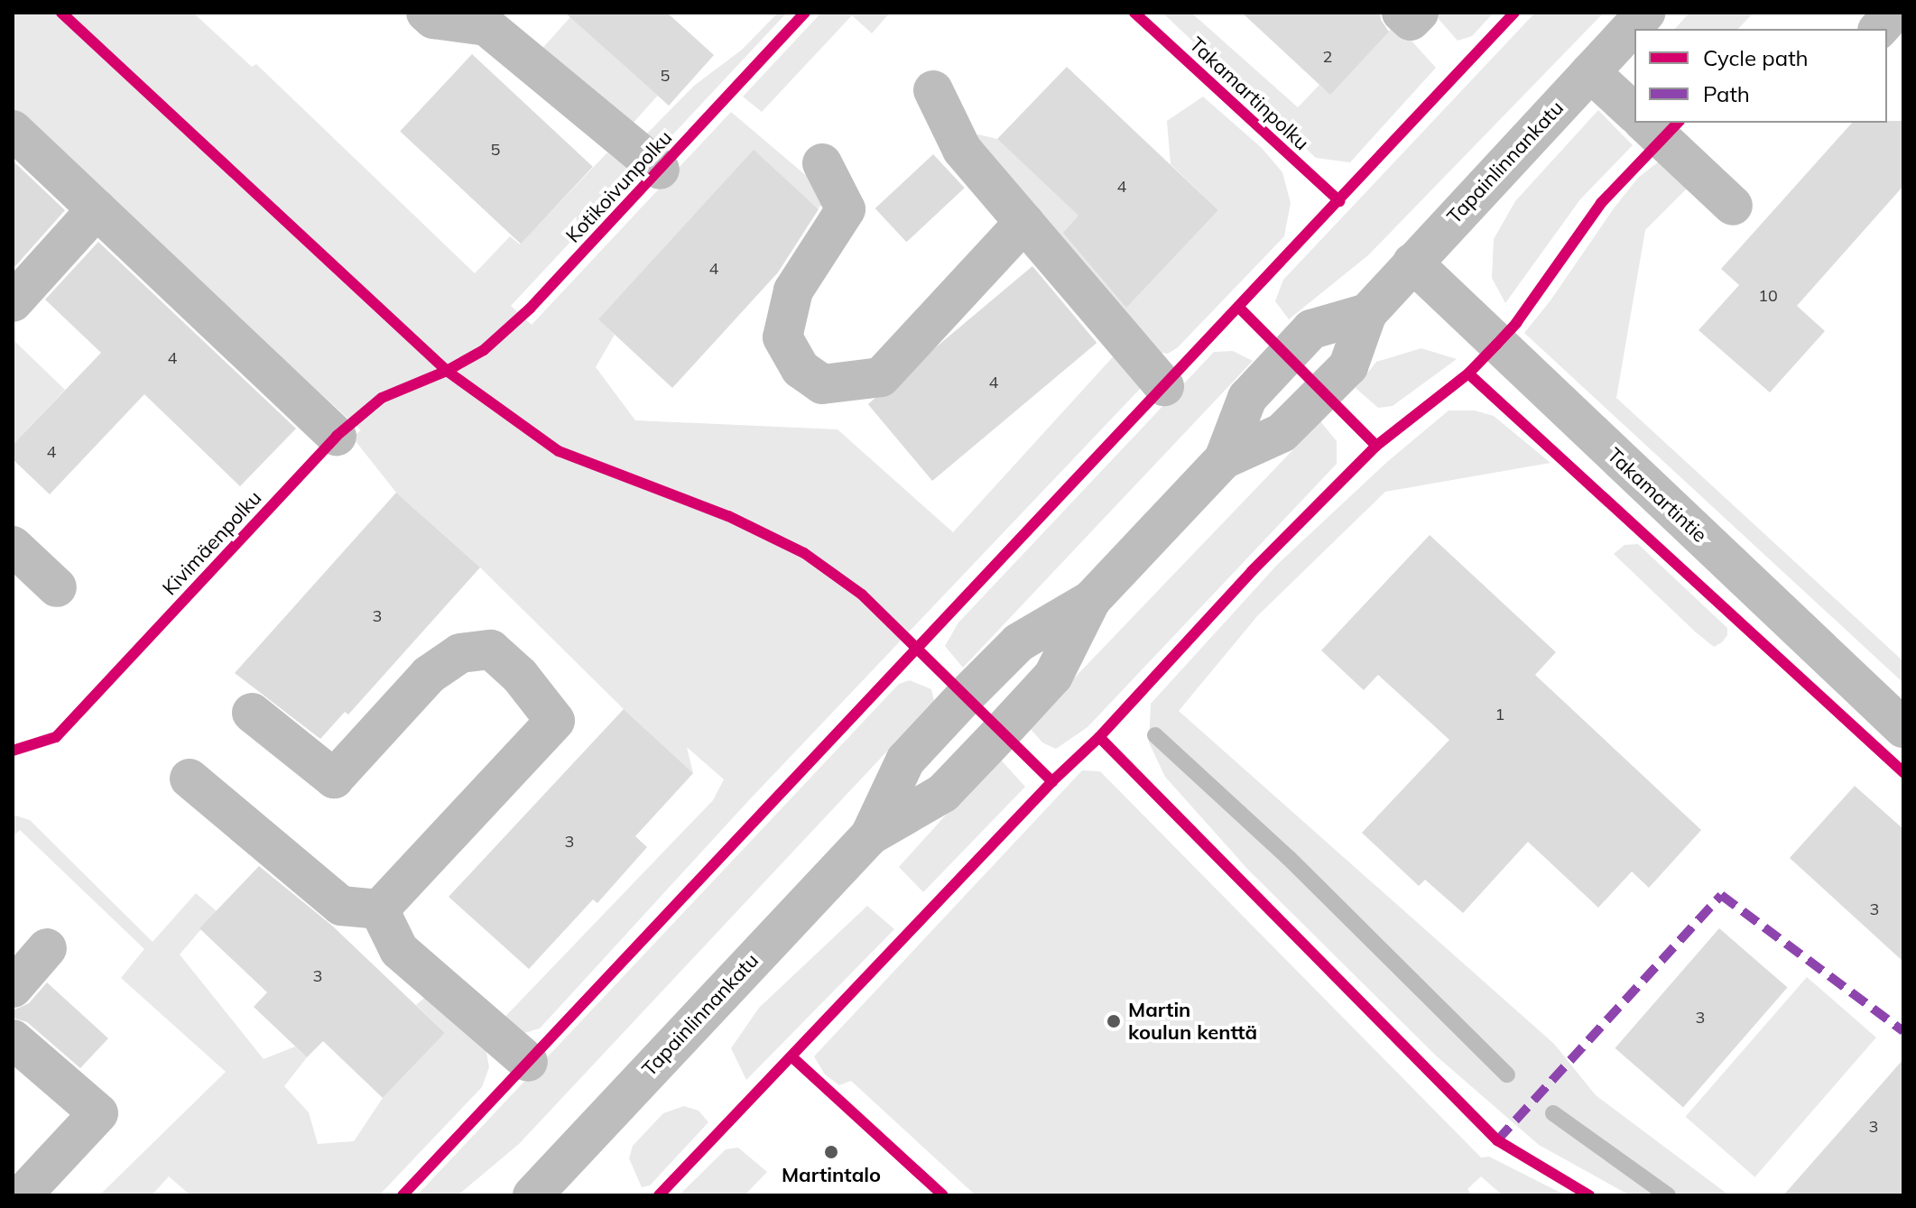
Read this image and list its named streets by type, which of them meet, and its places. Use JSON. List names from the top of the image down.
{
  "streets": {
    "street": ["Tapainlinnankatu", "Takamartintie"],
    "cycle path": ["Takamartinpolku", "Kotikoivunpolku"]
  },
  "crossings": [
    ["Tapainlinnankatu", "Takamartintie"]
  ],
  "places": ["Martin koulun kenttä", "Martintalo"],
  "house_numbers": [
    "2",
    "5",
    "5",
    "4",
    "4",
    "10",
    "4",
    "4",
    "4",
    "3",
    "1",
    "3",
    "3",
    "3",
    "3",
    "3"
  ],
  "legend": ["Cycle path", "Path"]
}
